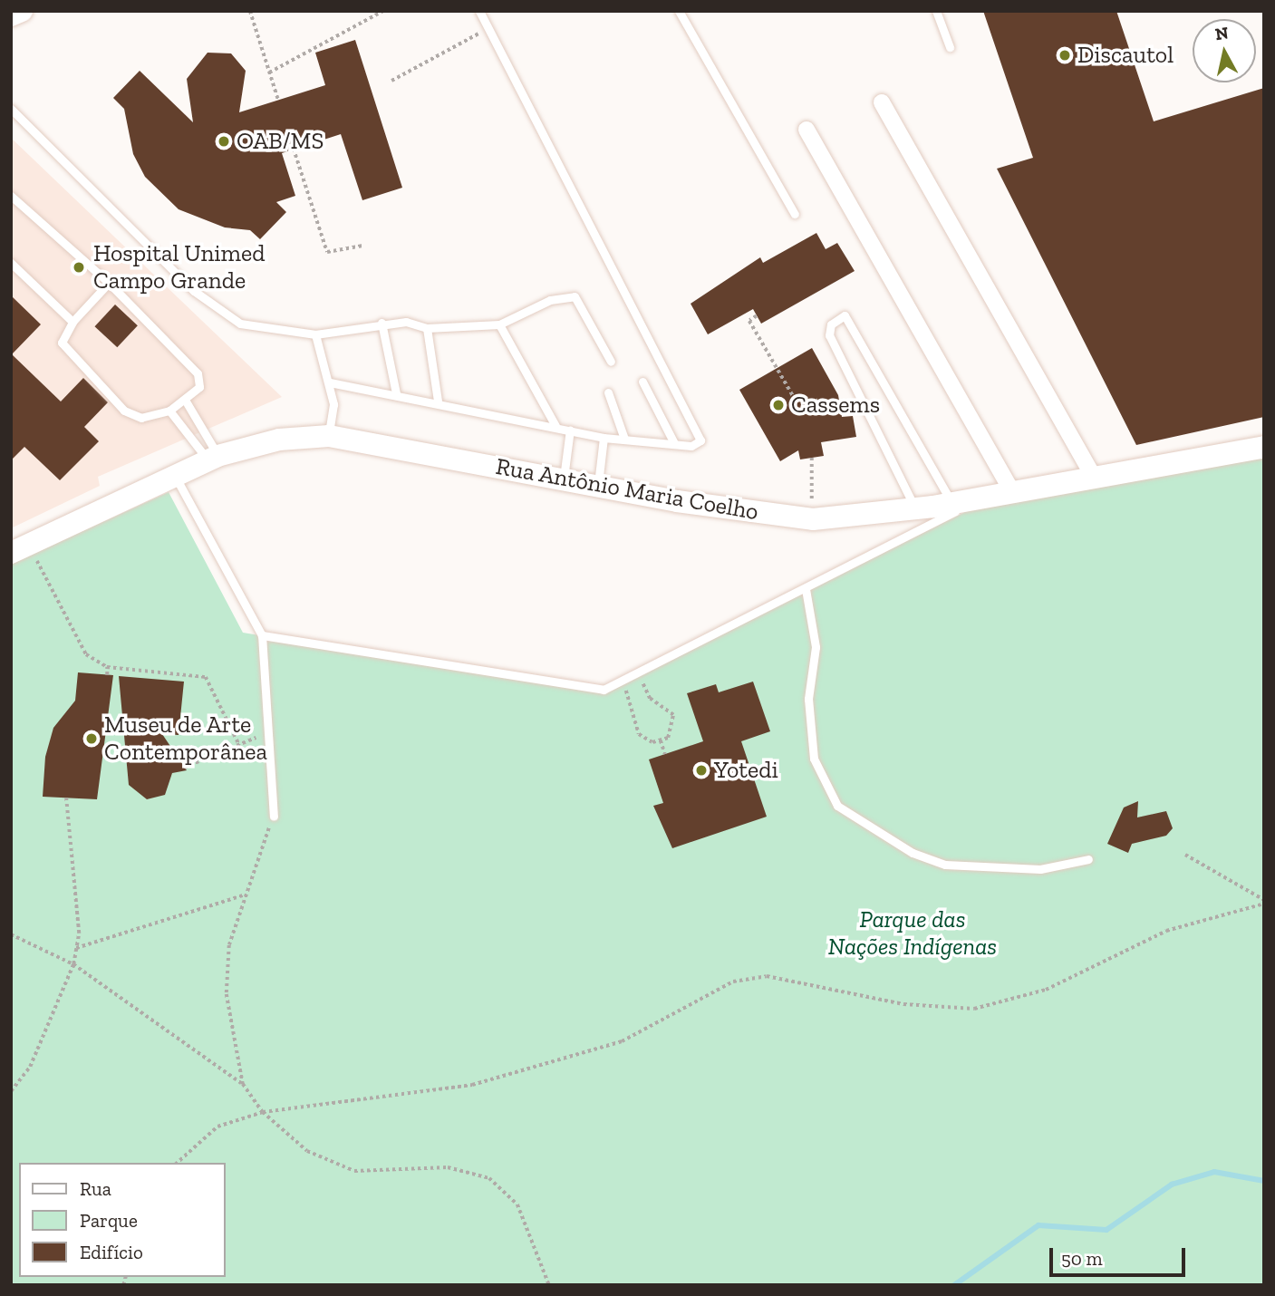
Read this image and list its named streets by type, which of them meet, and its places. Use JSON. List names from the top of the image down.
{
  "streets": {
    "street": ["Rua Antônio Maria Coelho"]
  },
  "parks": ["Parque das Nações Indígenas"],
  "places": [
    "Discautol",
    "OAB/MS",
    "Hospital Unimed Campo Grande",
    "Cassems",
    "Museu de Arte Contemporânea",
    "Yotedi"
  ],
  "legend": ["Rua", "Parque", "Edifício"],
  "scale_bar": "50 m",
  "north": "top"
}
